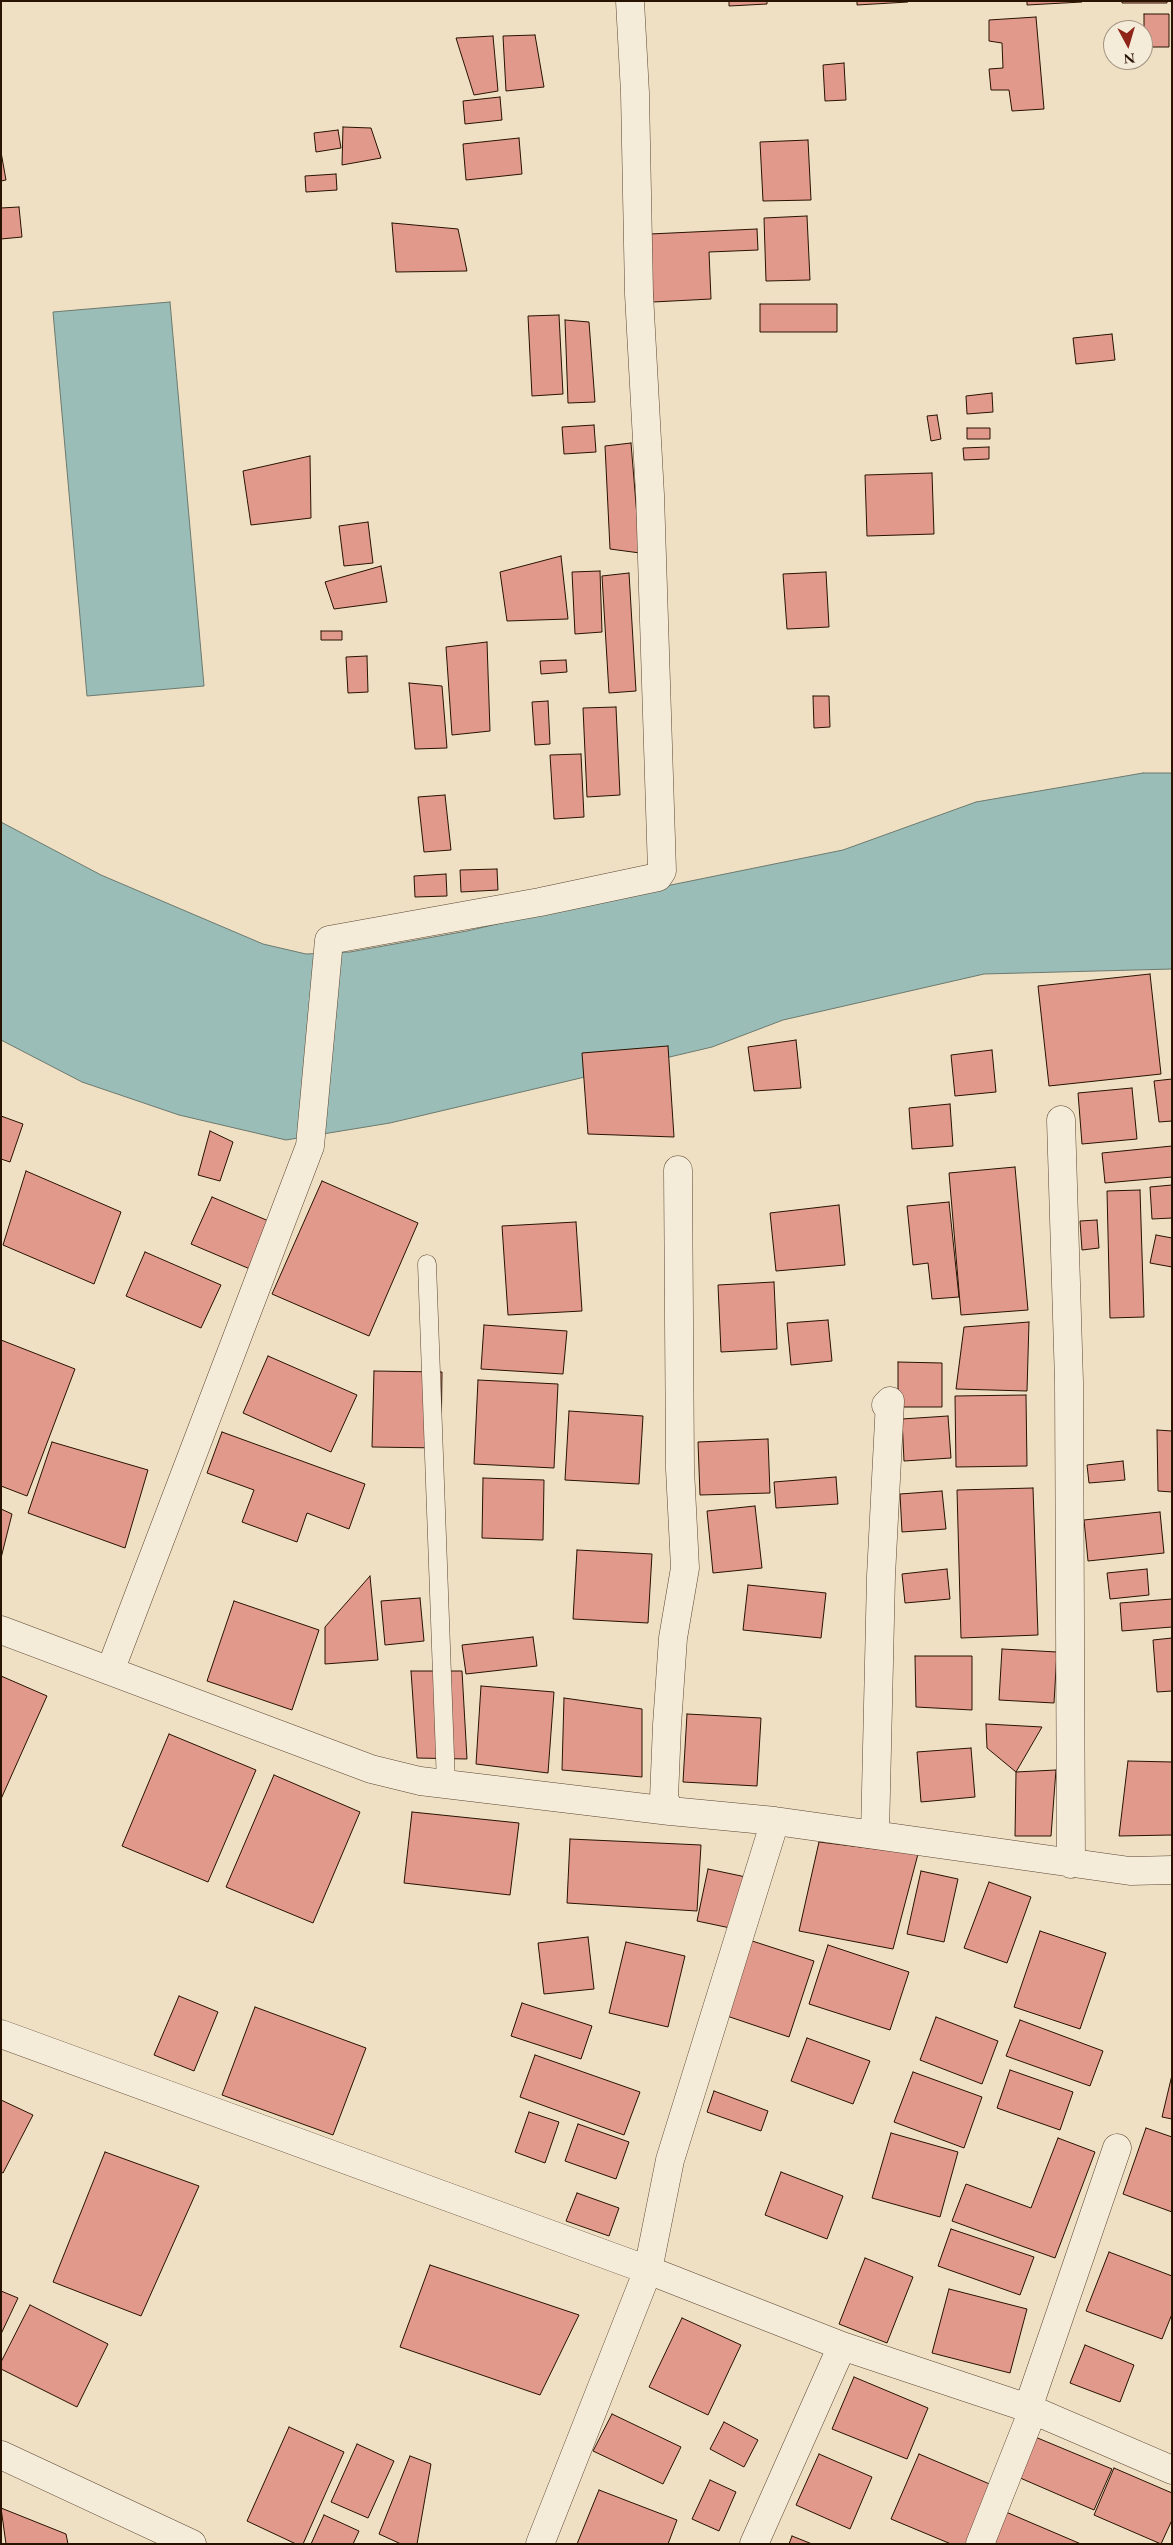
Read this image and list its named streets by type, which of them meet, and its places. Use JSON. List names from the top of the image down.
{
  "north": "bottom"
}
